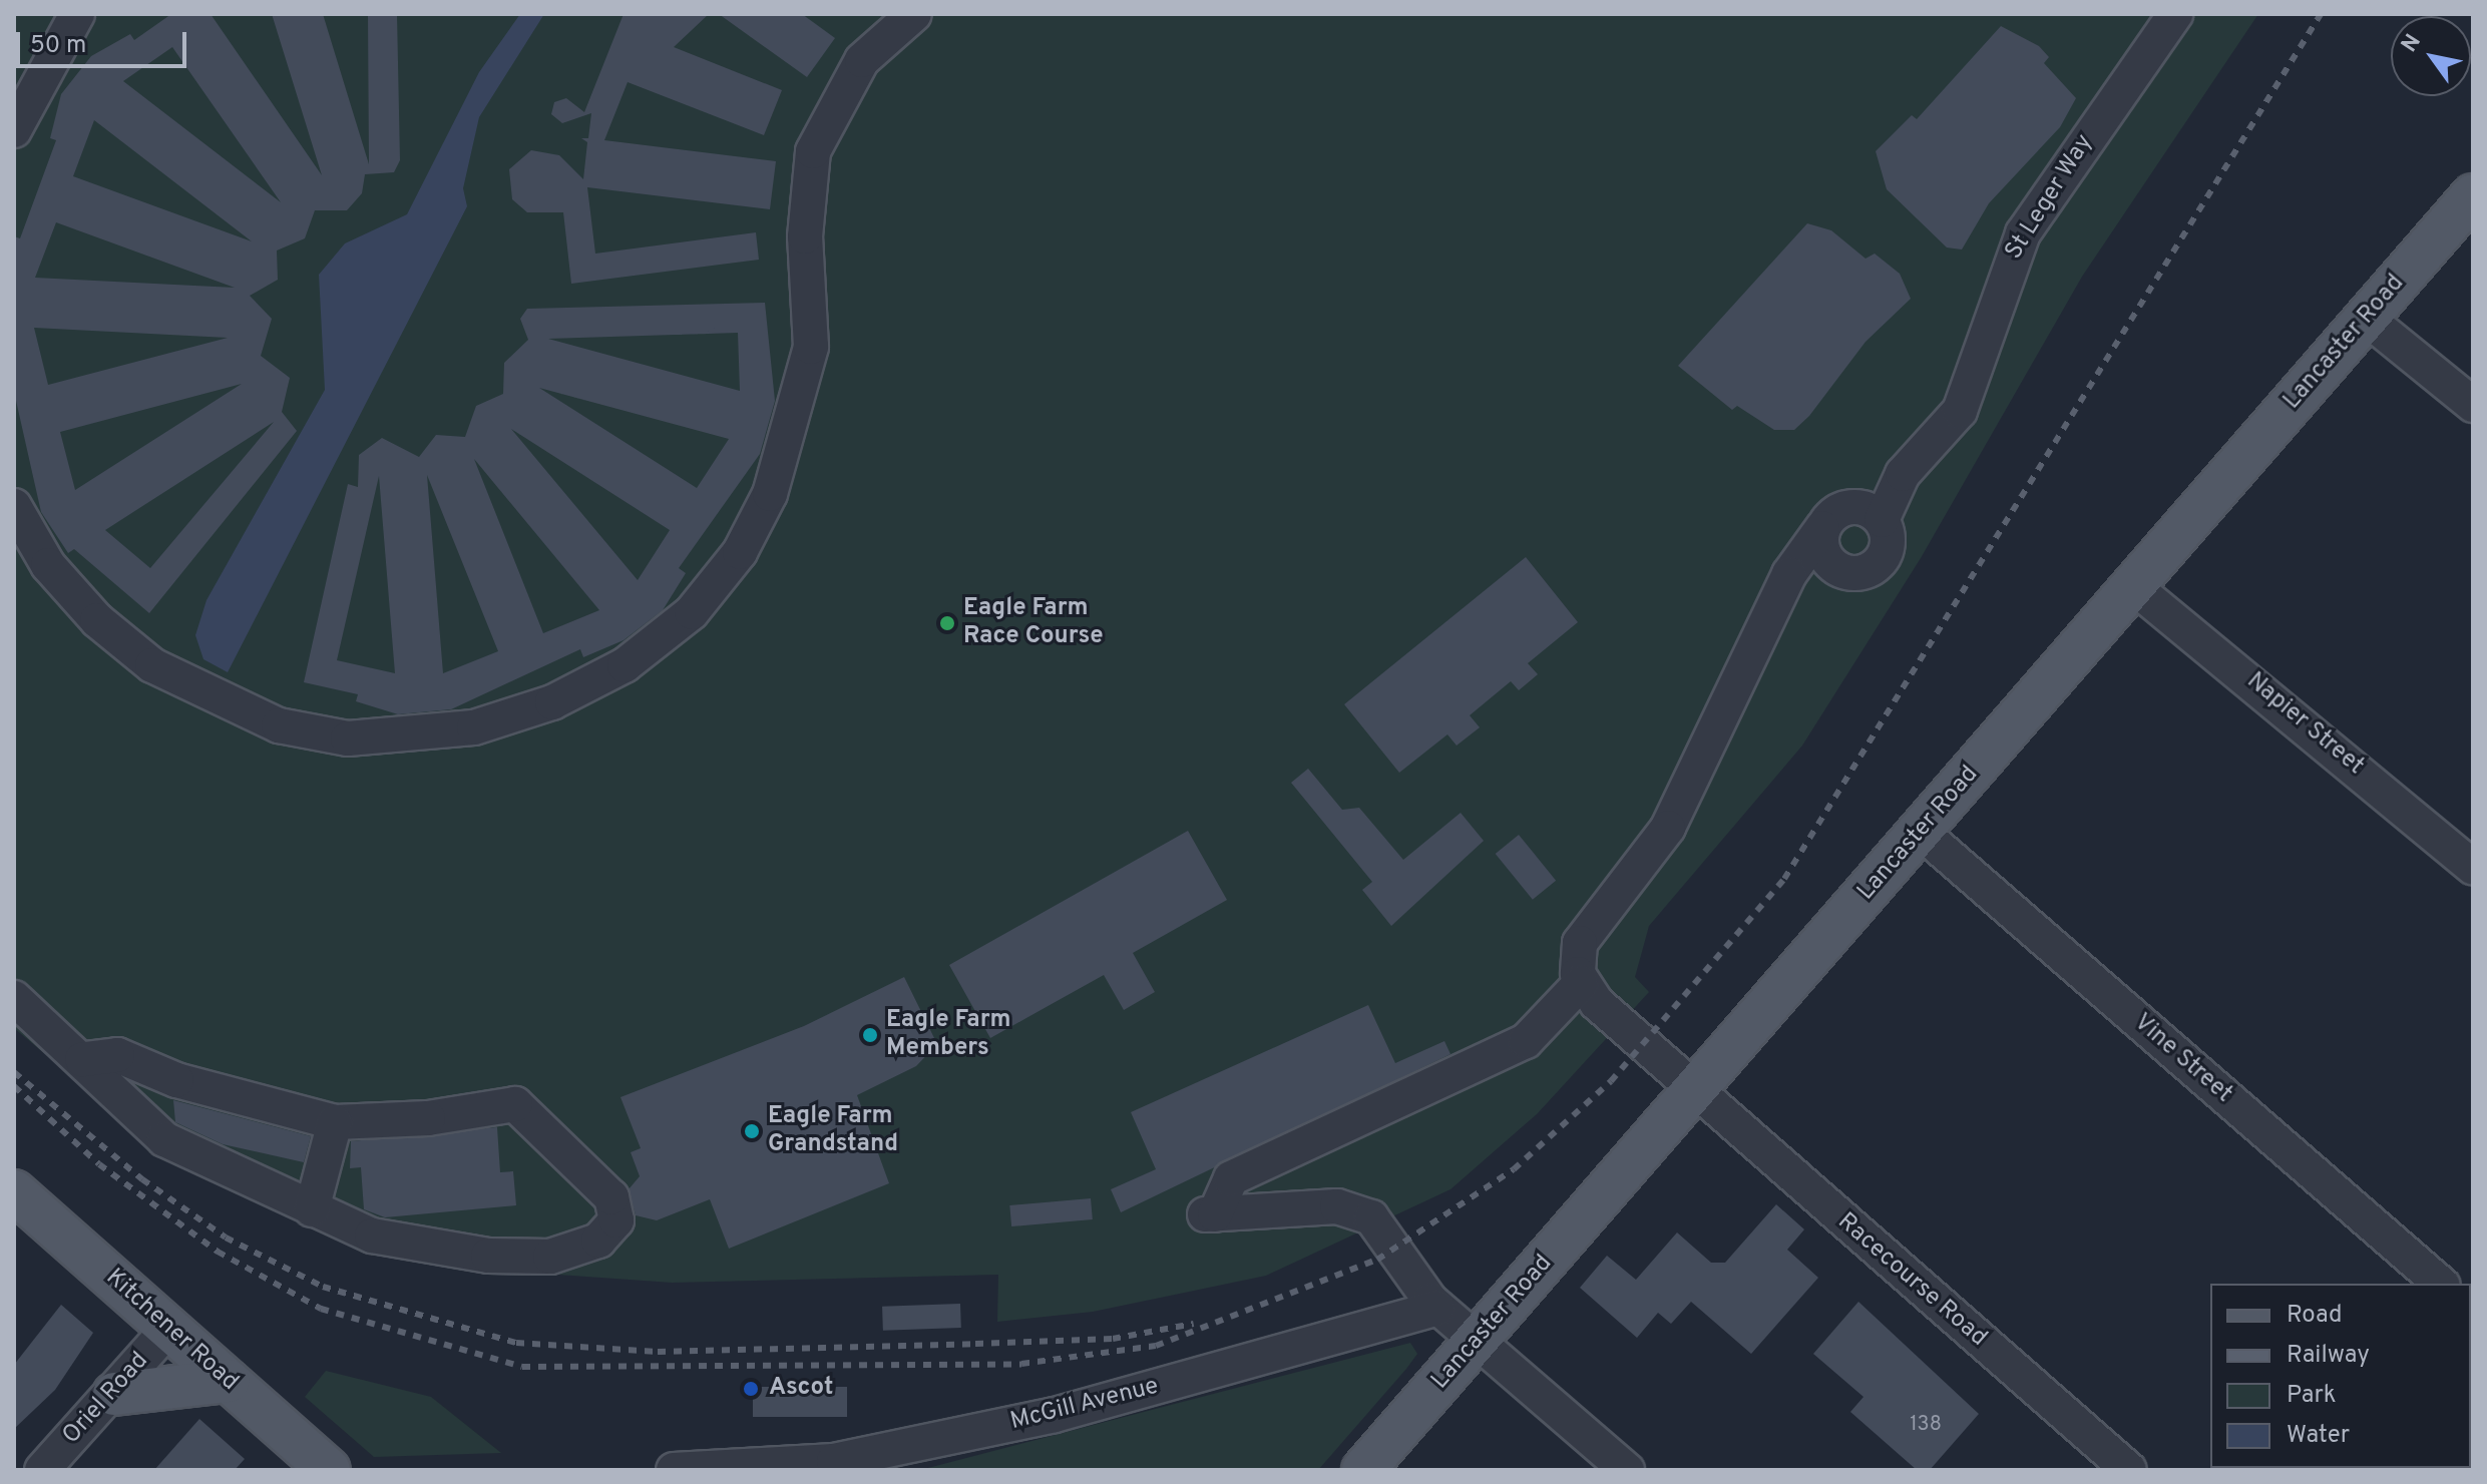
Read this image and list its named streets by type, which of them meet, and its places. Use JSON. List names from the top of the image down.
{
  "streets": {
    "main road": ["Lancaster Road", "Kitchener Road"],
    "street": [
      "St Leger Way",
      "Napier Street",
      "Vine Street",
      "Racecourse Road",
      "Oriel Road",
      "McGill Avenue"
    ]
  },
  "crossings": [
    ["Lancaster Road", "Napier Street"],
    ["Lancaster Road", "Vine Street"],
    ["Lancaster Road", "Racecourse Road"],
    ["Kitchener Road", "Oriel Road"]
  ],
  "places": [
    "Eagle Farm Race Course",
    "Eagle Farm Members",
    "Eagle Farm Grandstand",
    "Ascot"
  ],
  "house_numbers": ["138"],
  "legend": [
    "Road",
    "Railway",
    "Park",
    "Water"
  ],
  "scale_bar": "50 m",
  "north": "top left"
}
